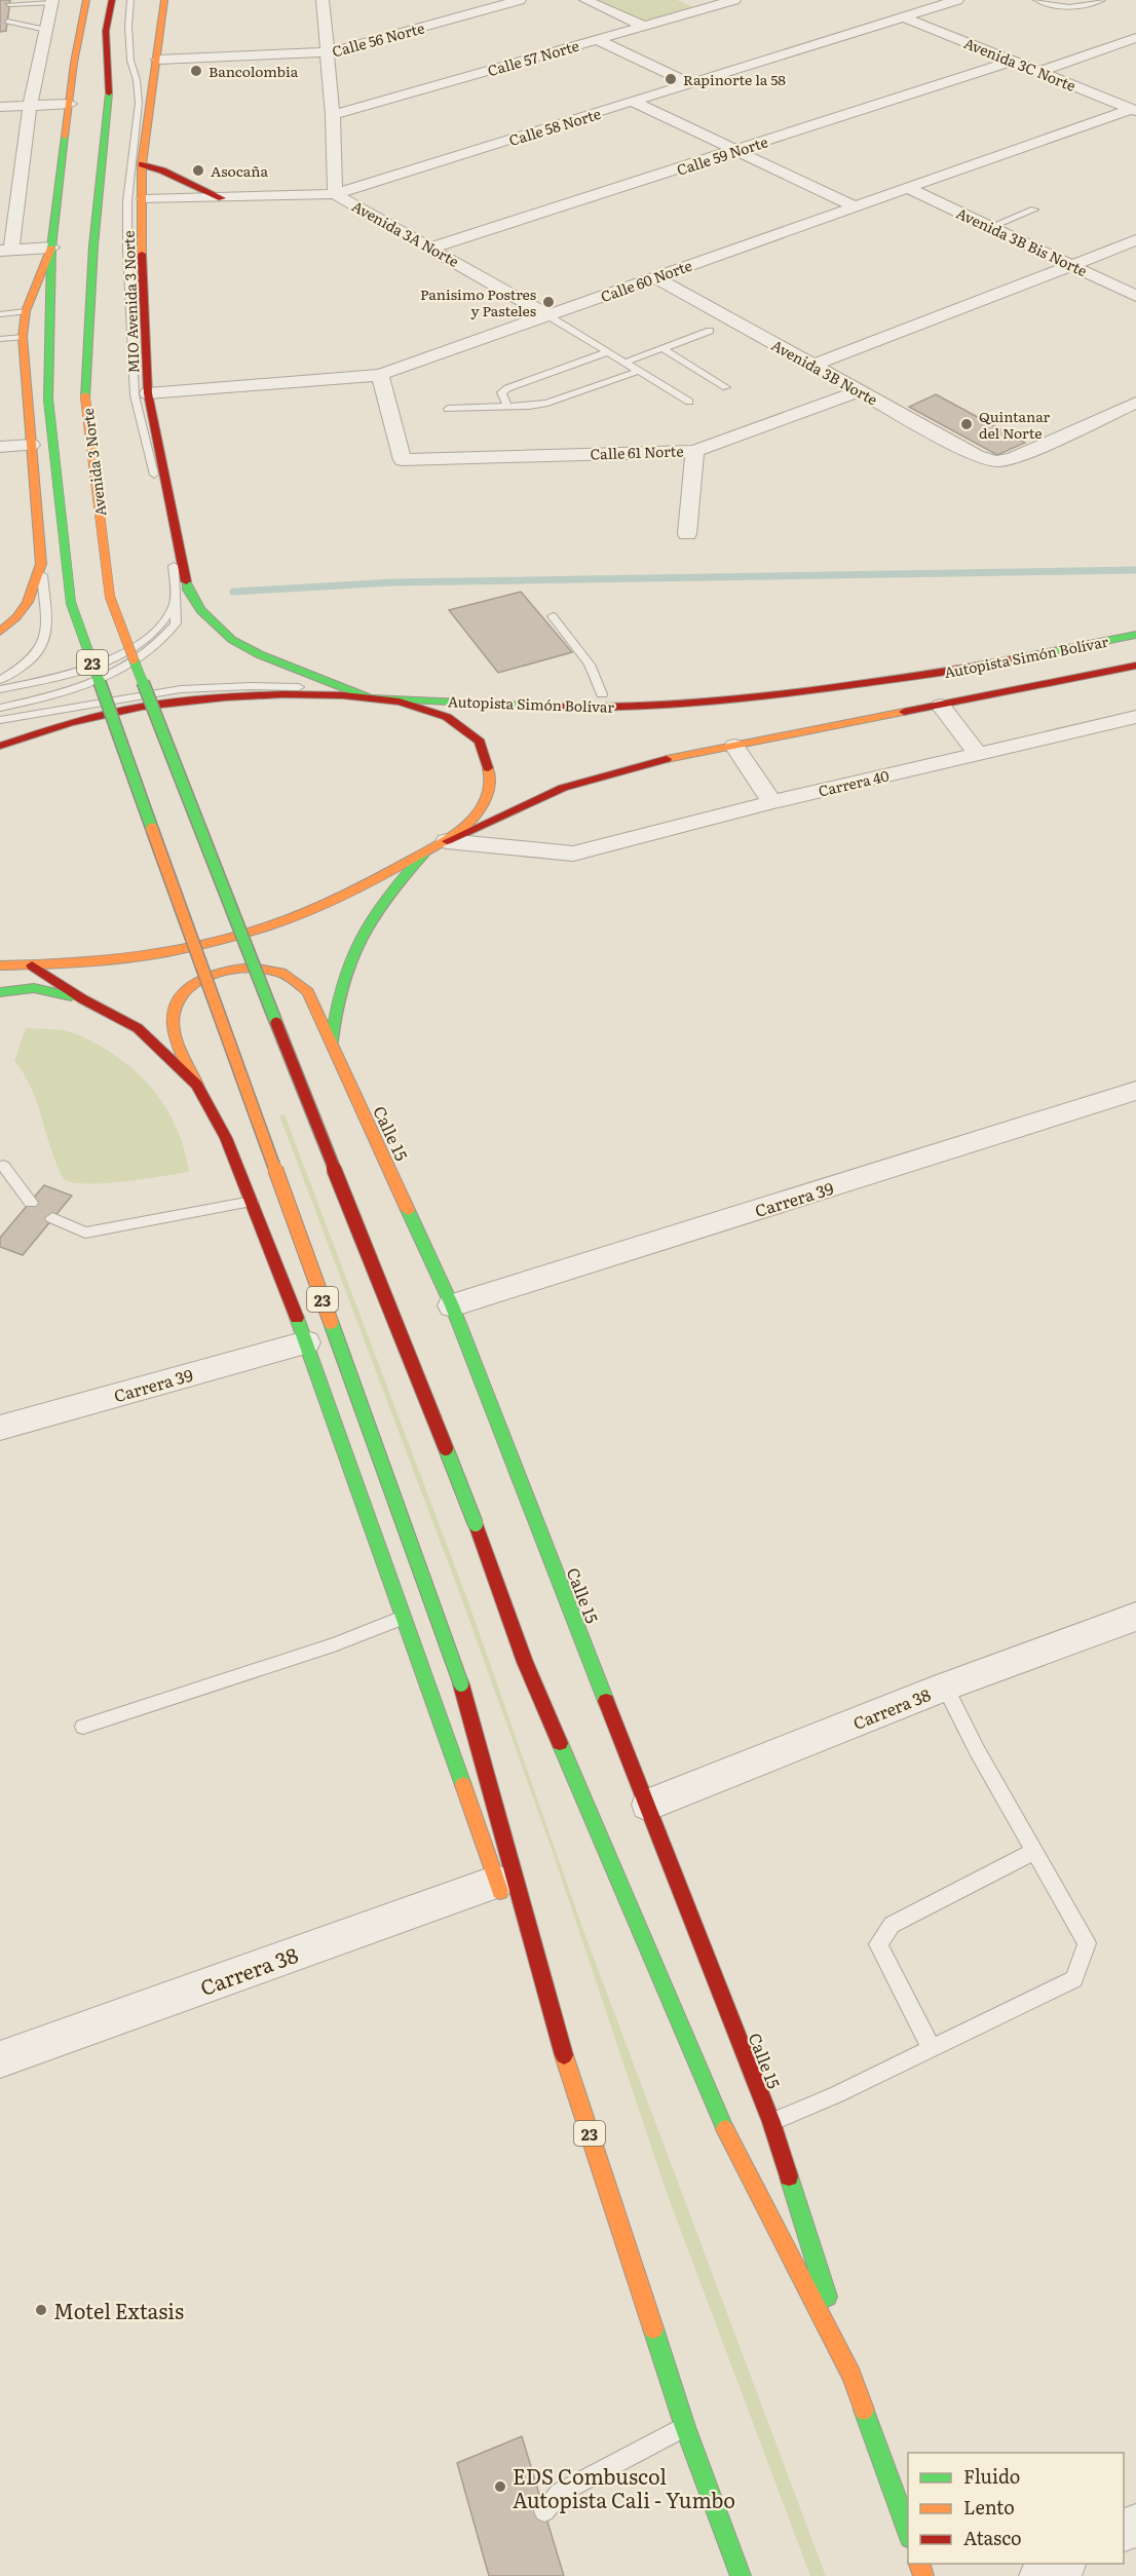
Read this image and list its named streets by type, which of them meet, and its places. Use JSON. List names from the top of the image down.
{
  "streets": {
    "main road": [
      "Avenida 3 Norte",
      "Autopista Simón Bolívar",
      "23",
      "Calle 15"
    ],
    "street": [
      "Calle 56 Norte",
      "Calle 57 Norte",
      "Avenida 3C Norte",
      "Calle 58 Norte",
      "Calle 59 Norte",
      "Avenida 3A Norte",
      "Avenida 3B Bis Norte",
      "Calle 60 Norte",
      "Avenida 3B Norte",
      "Calle 61 Norte",
      "Carrera 40",
      "Carrera 39",
      "Carrera 38"
    ],
    "lane": ["MIO Avenida 3 Norte"]
  },
  "crossings": [
    ["Calle 56 Norte", "Avenida 3A Norte"],
    ["Calle 57 Norte", "Avenida 3A Norte"],
    ["Avenida 3C Norte", "Calle 58 Norte"],
    ["Avenida 3C Norte", "Calle 59 Norte"],
    ["Avenida 3C Norte", "Calle 60 Norte"],
    ["Calle 58 Norte", "Avenida 3A Norte"],
    ["Calle 59 Norte", "Avenida 3A Norte"],
    ["Avenida 3A Norte", "Calle 60 Norte"],
    ["Avenida 3B Bis Norte", "Calle 60 Norte"],
    ["Calle 60 Norte", "Avenida 3B Norte"],
    ["Calle 60 Norte", "Calle 61 Norte"],
    ["Avenida 3B Norte", "Calle 61 Norte"],
    ["Avenida 3 Norte", "Calle 15"],
    ["Autopista Simón Bolívar", "Carrera 40"],
    ["Calle 15", "Carrera 39"],
    ["Calle 15", "Carrera 38"]
  ],
  "places": [
    "Bancolombia",
    "Rapinorte la 58",
    "Asocaña",
    "Panisimo Postres y Pasteles",
    "Quintanar del Norte",
    "Motel Extasis",
    "EDS Combuscol Autopista Cali - Yumbo"
  ],
  "legend": ["Fluido", "Lento", "Atasco"]
}
